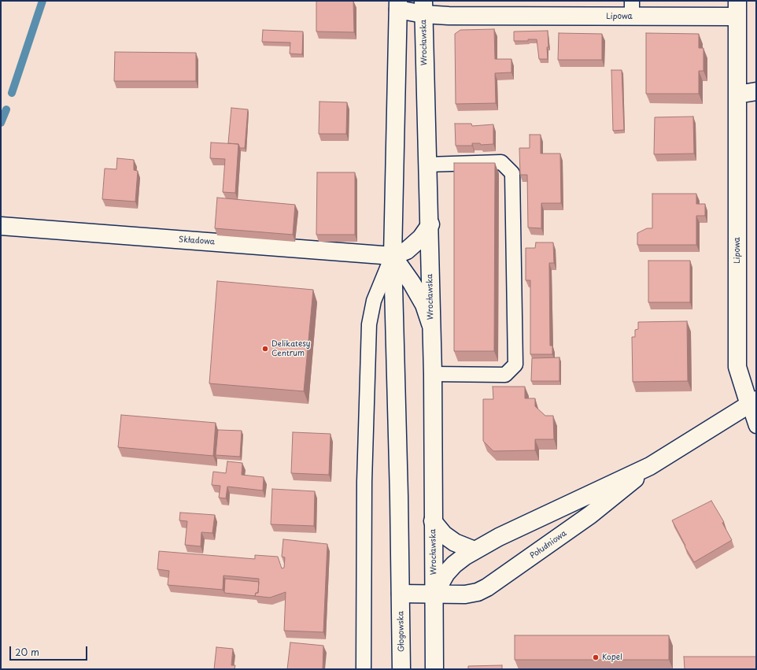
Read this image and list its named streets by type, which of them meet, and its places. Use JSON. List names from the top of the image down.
{
  "streets": {
    "street": [
      "Lipowa",
      "Wrocławska",
      "Składowa",
      "Południowa",
      "Głogowska"
    ]
  },
  "crossings": [
    ["Lipowa", "Wrocławska"],
    ["Lipowa", "Południowa"],
    ["Wrocławska", "Południowa"],
    ["Południowa", "Głogowska"]
  ],
  "places": ["Delikatesy Centrum", "Kopel"],
  "scale_bar": "20 m"
}
